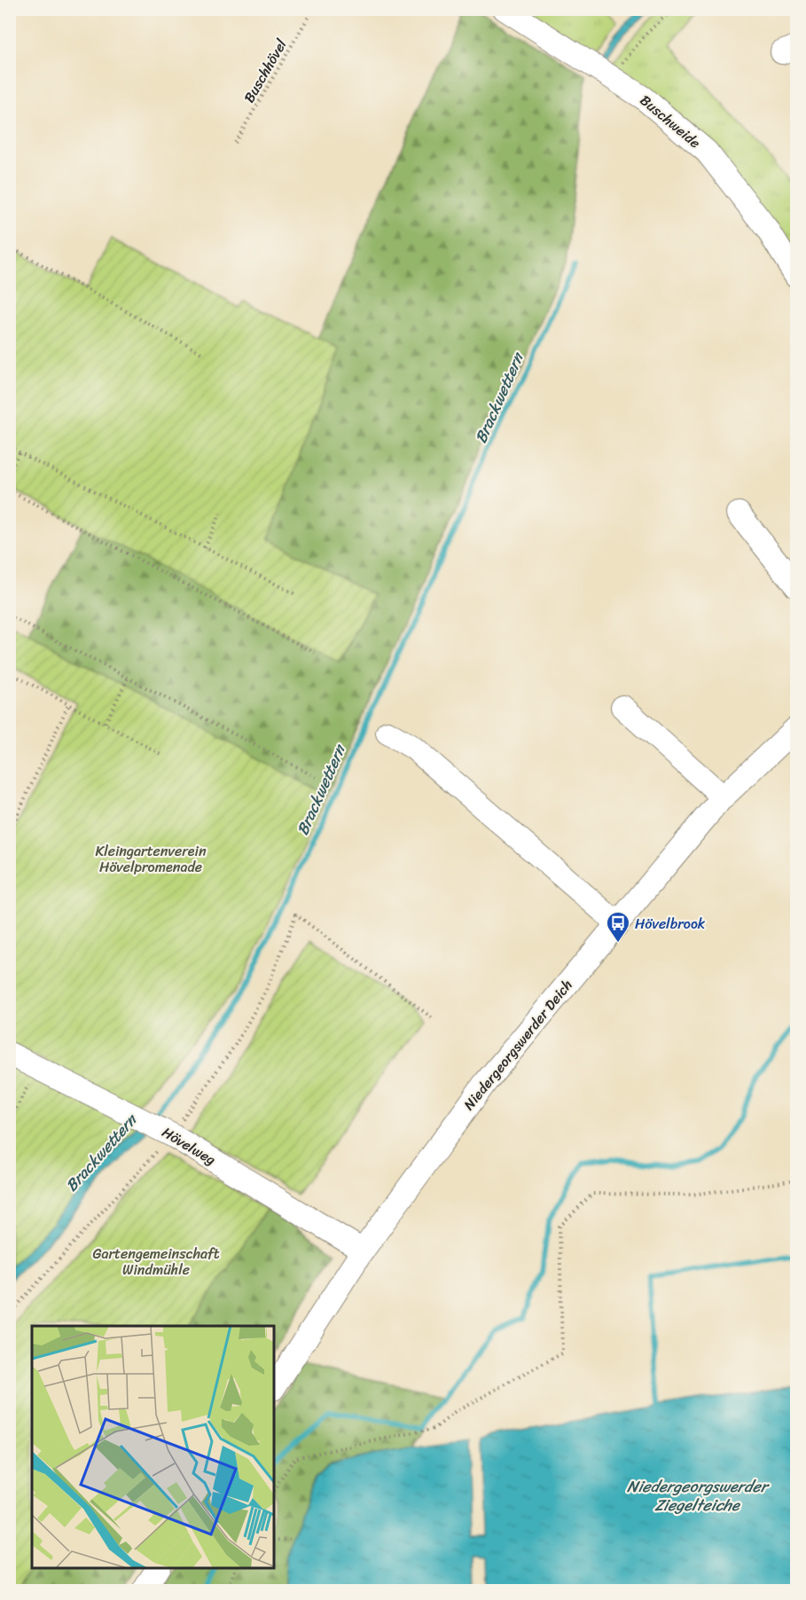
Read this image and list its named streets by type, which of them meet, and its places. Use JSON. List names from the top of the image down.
{
  "streets": {
    "street": ["Buschweide", "Niedergeorgswerder Deich", "Hövelweg"],
    "path": ["Buschhövel"]
  },
  "crossings": [
    ["Niedergeorgswerder Deich", "Hövelweg"]
  ],
  "water": ["Brackwettern", "Niedergeorgswerder Ziegelteiche"],
  "parks": ["Kleingartenverein Hövelpromenade", "Gartengemeinschaft Windmühle"],
  "places": {
    "bus stop": ["Hövelbrook"]
  }
}
